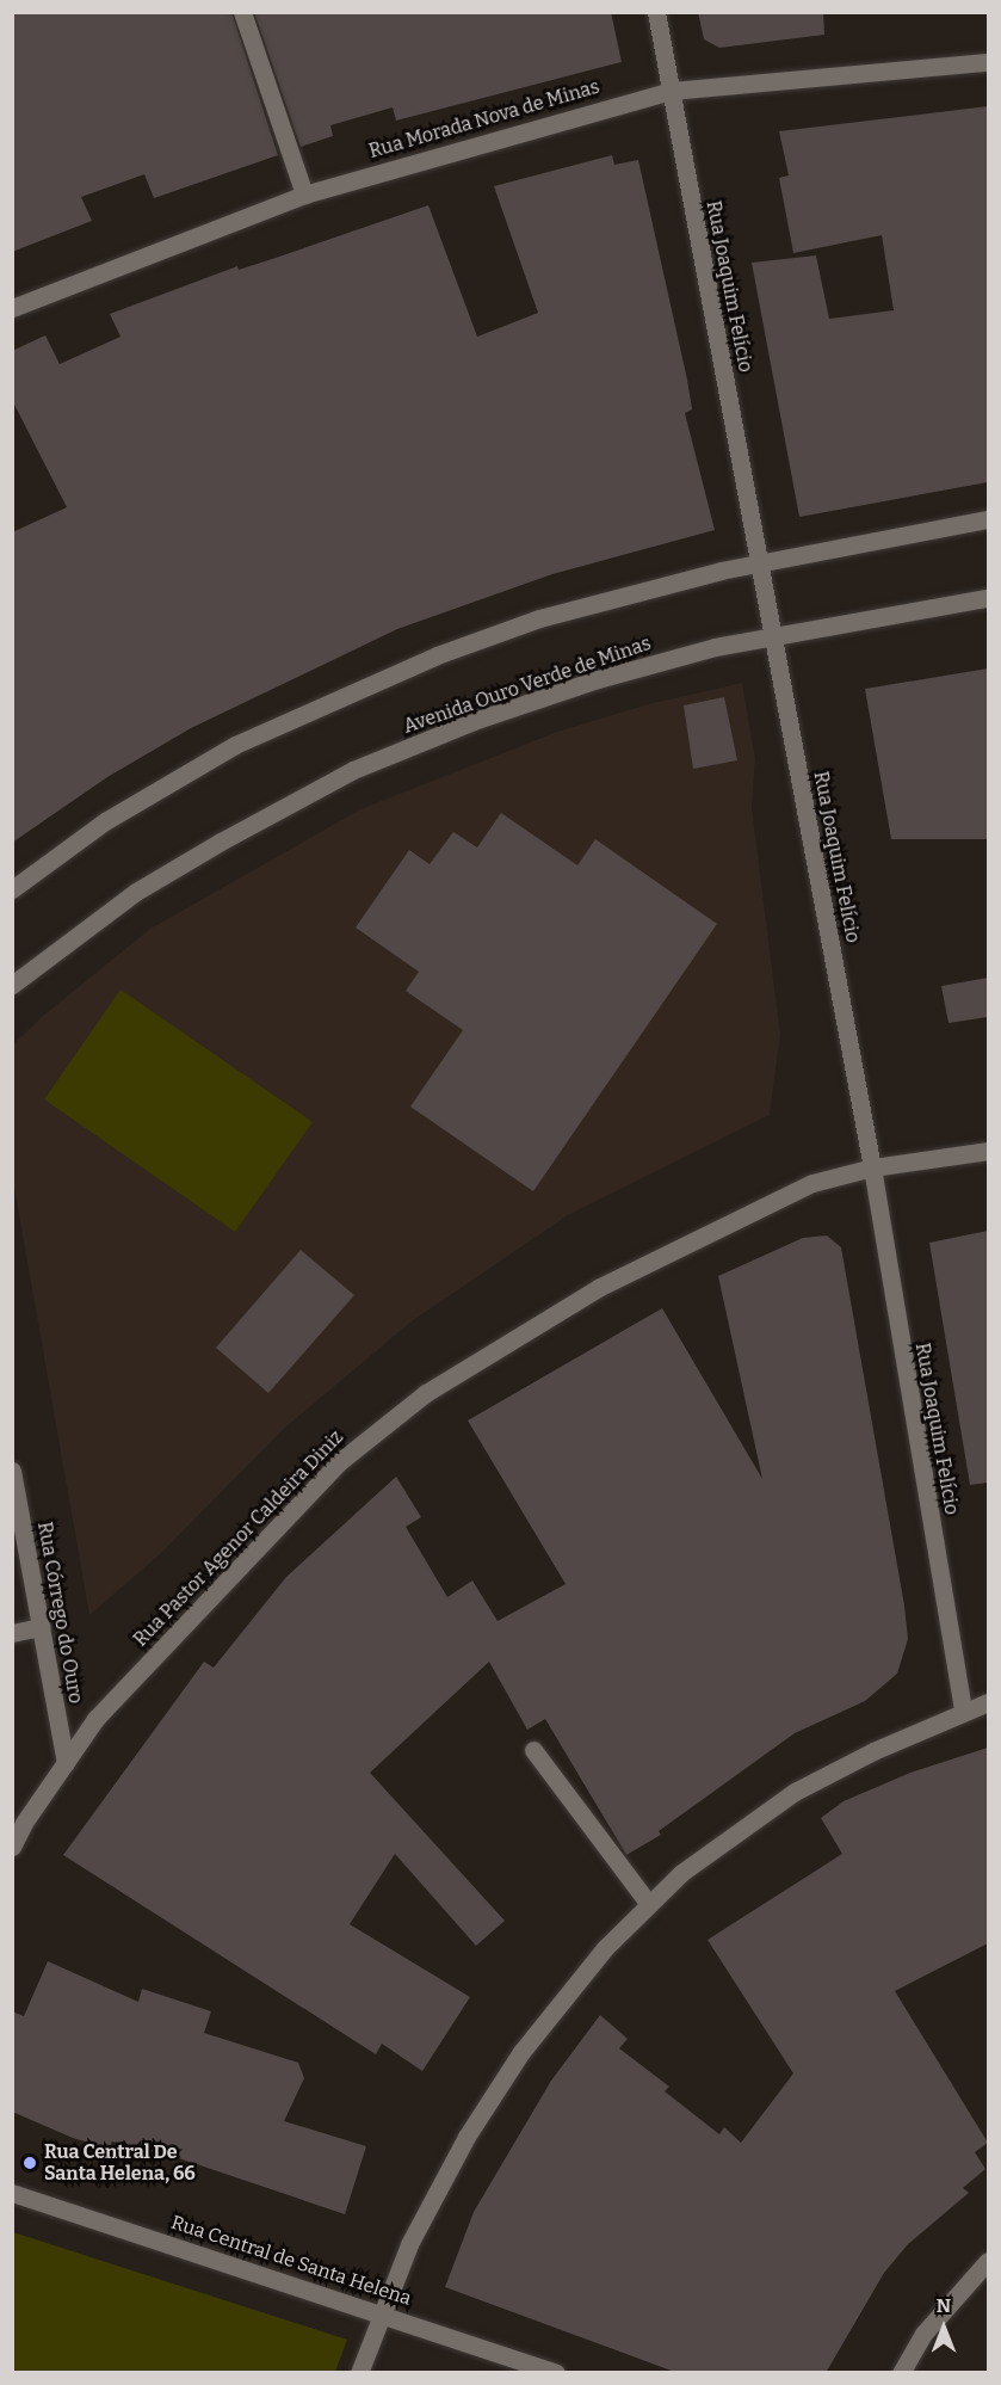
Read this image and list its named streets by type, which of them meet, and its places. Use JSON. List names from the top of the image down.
{
  "streets": {
    "street": [
      "Rua Morada Nova de Minas",
      "Rua Joaquim Felício",
      "Avenida Ouro Verde de Minas",
      "Rua Pastor Agenor Caldeira Diniz",
      "Rua Córrego do Ouro",
      "Rua Central de Santa Helena"
    ]
  },
  "crossings": [
    ["Rua Morada Nova de Minas", "Rua Joaquim Felício"],
    ["Rua Joaquim Felício", "Avenida Ouro Verde de Minas"],
    ["Rua Joaquim Felício", "Rua Pastor Agenor Caldeira Diniz"],
    ["Rua Pastor Agenor Caldeira Diniz", "Rua Córrego do Ouro"]
  ],
  "places": ["Rua Central De Santa Helena, 66"],
  "north": "top"
}
